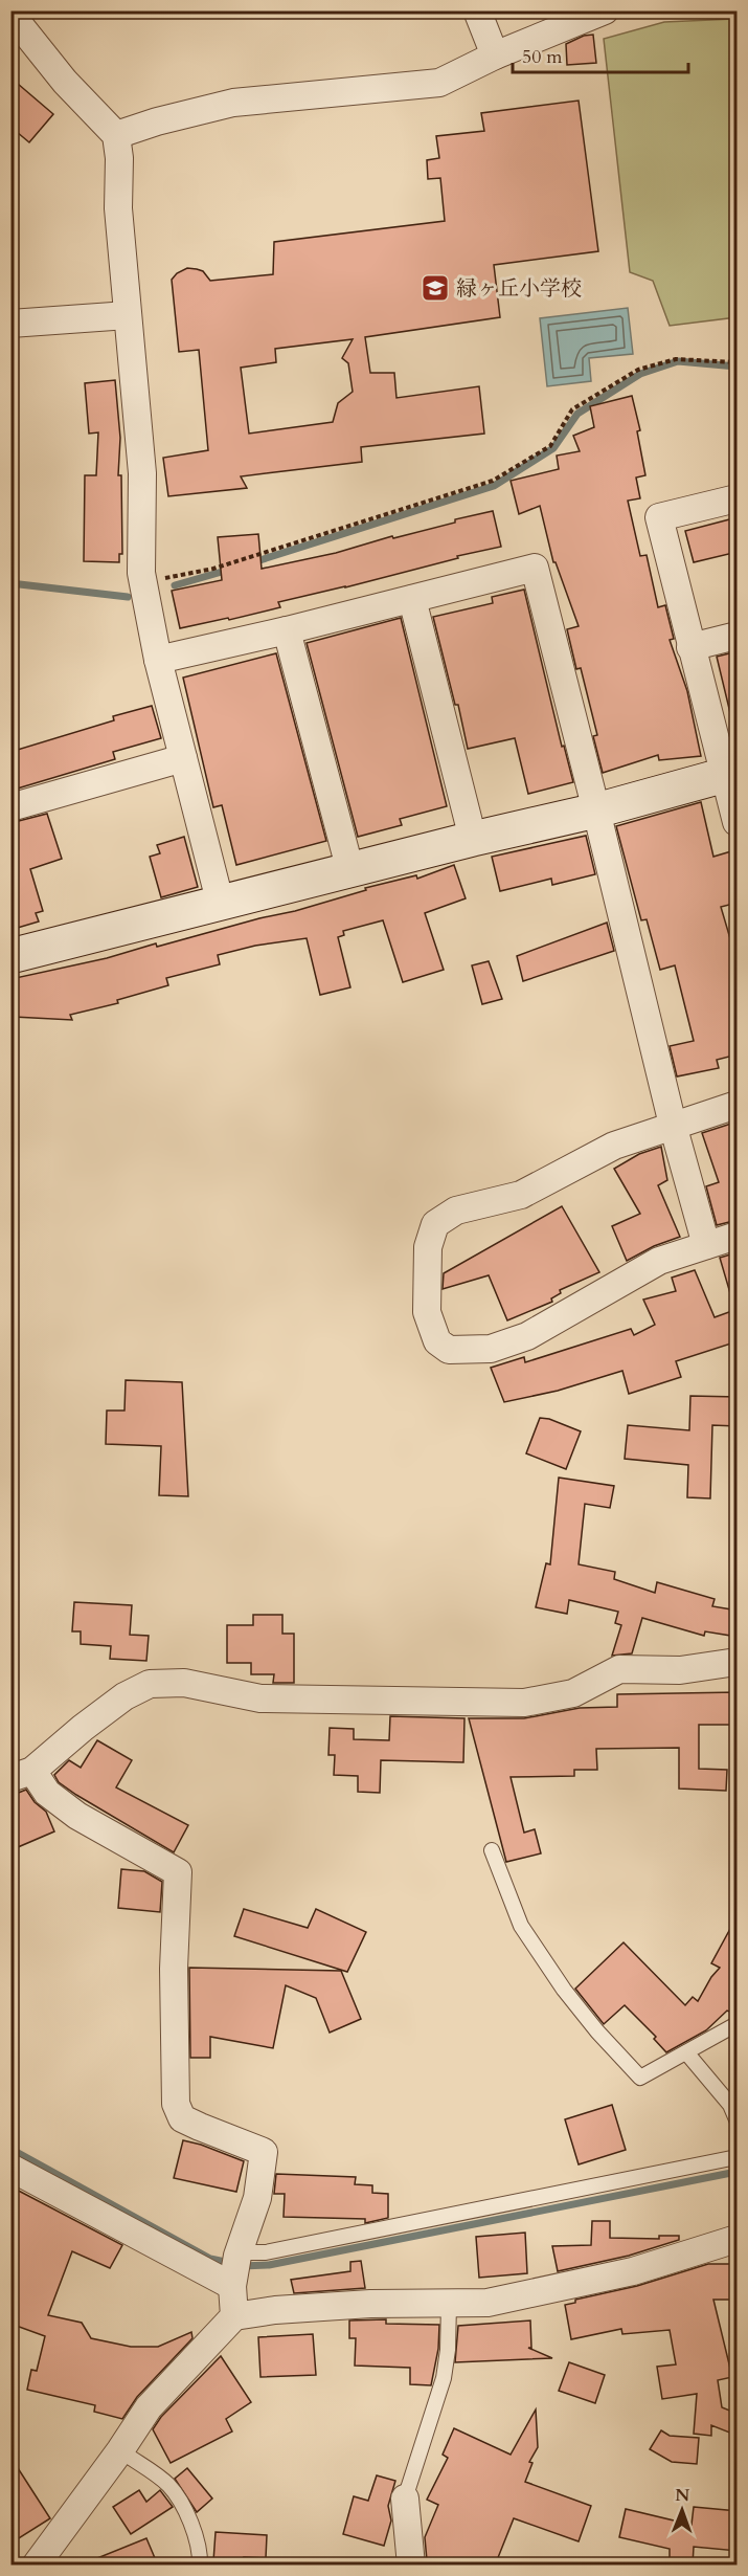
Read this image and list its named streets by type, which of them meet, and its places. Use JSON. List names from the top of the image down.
{
  "places": {
    "school or university": ["緑ヶ丘小学校"]
  },
  "scale_bar": "50 m",
  "north": "top"
}
